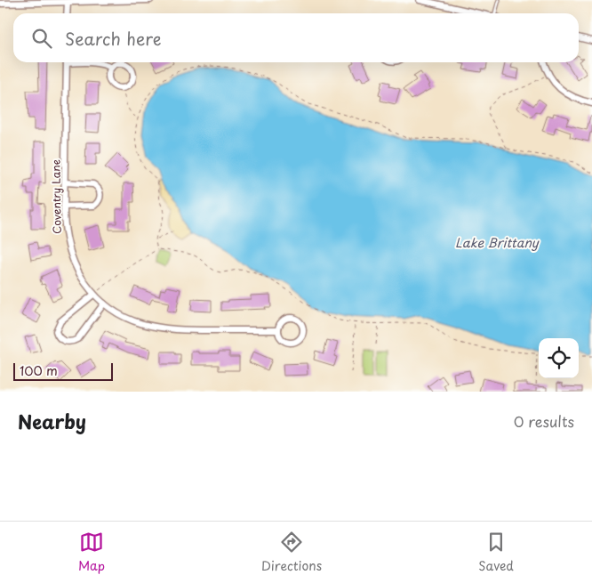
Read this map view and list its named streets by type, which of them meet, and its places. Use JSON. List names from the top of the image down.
{
  "streets": {
    "street": ["Coventry Lane"]
  },
  "water": ["Lake Brittany"],
  "scale_bar": "100 m",
  "page": {
    "search": "Search here",
    "scale": "100 m",
    "heading": ["Nearby", "0 results"],
    "nav": ["Map", "Directions", "Saved"]
  }
}
